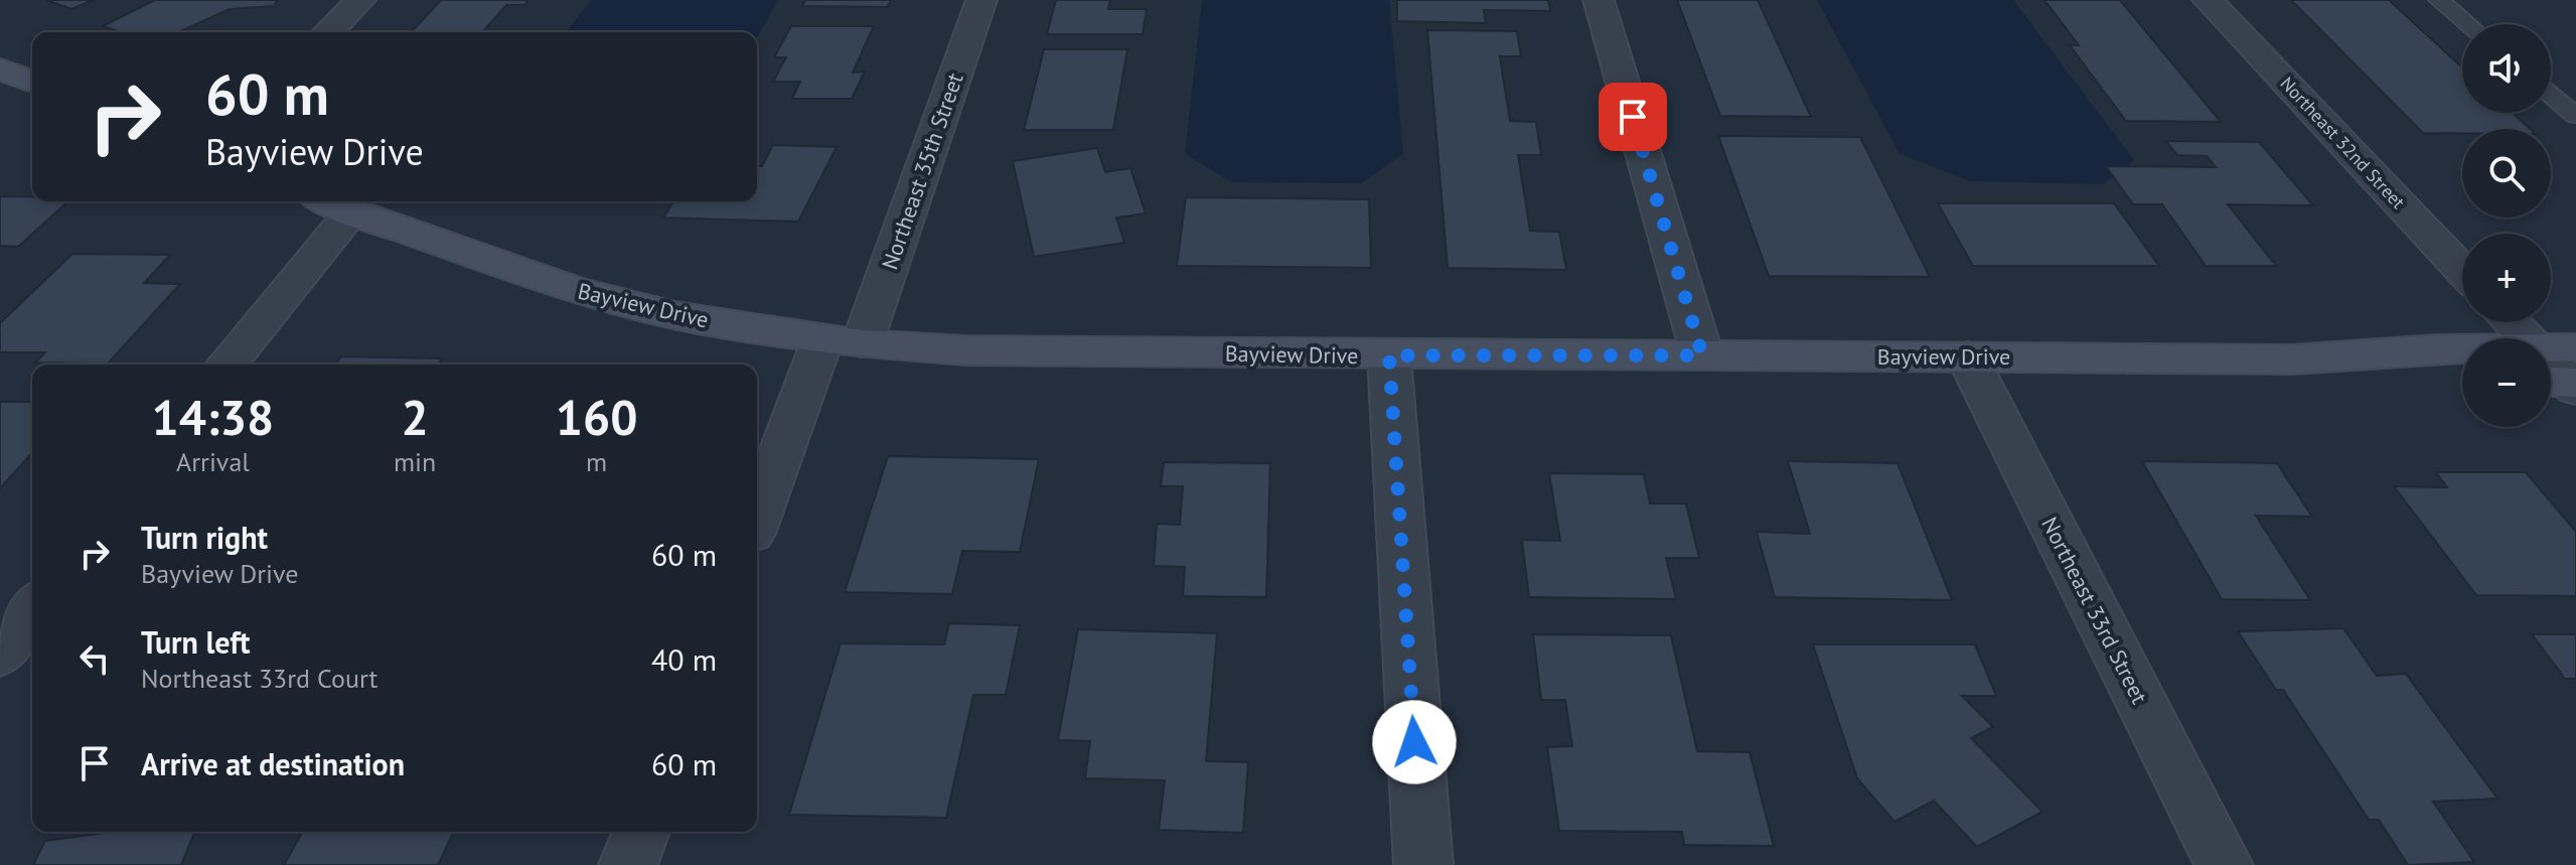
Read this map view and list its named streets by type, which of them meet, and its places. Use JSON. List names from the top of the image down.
{
  "streets": {
    "street": [
      "Northeast 32nd Street",
      "Northeast 35th Street",
      "Bayview Drive",
      "Northeast 33rd Street"
    ]
  },
  "crossings": [
    ["Northeast 35th Street", "Bayview Drive"],
    ["Bayview Drive", "Northeast 33rd Street"]
  ],
  "page": {
    "map_buttons": ["+", "−"],
    "turn": ["60 m", "Bayview Drive"],
    "eta": [
      "14:38",
      "Arrival",
      "2",
      "min",
      "160",
      "m"
    ],
    "list": [
      {
        "name": "Turn right",
        "note": "Bayview Drive",
        "value": "60 m"
      },
      {
        "name": "Turn left",
        "note": "Northeast 33rd Court",
        "value": "40 m"
      },
      {
        "name": "Arrive at destination",
        "value": "60 m"
      }
    ]
  }
}
